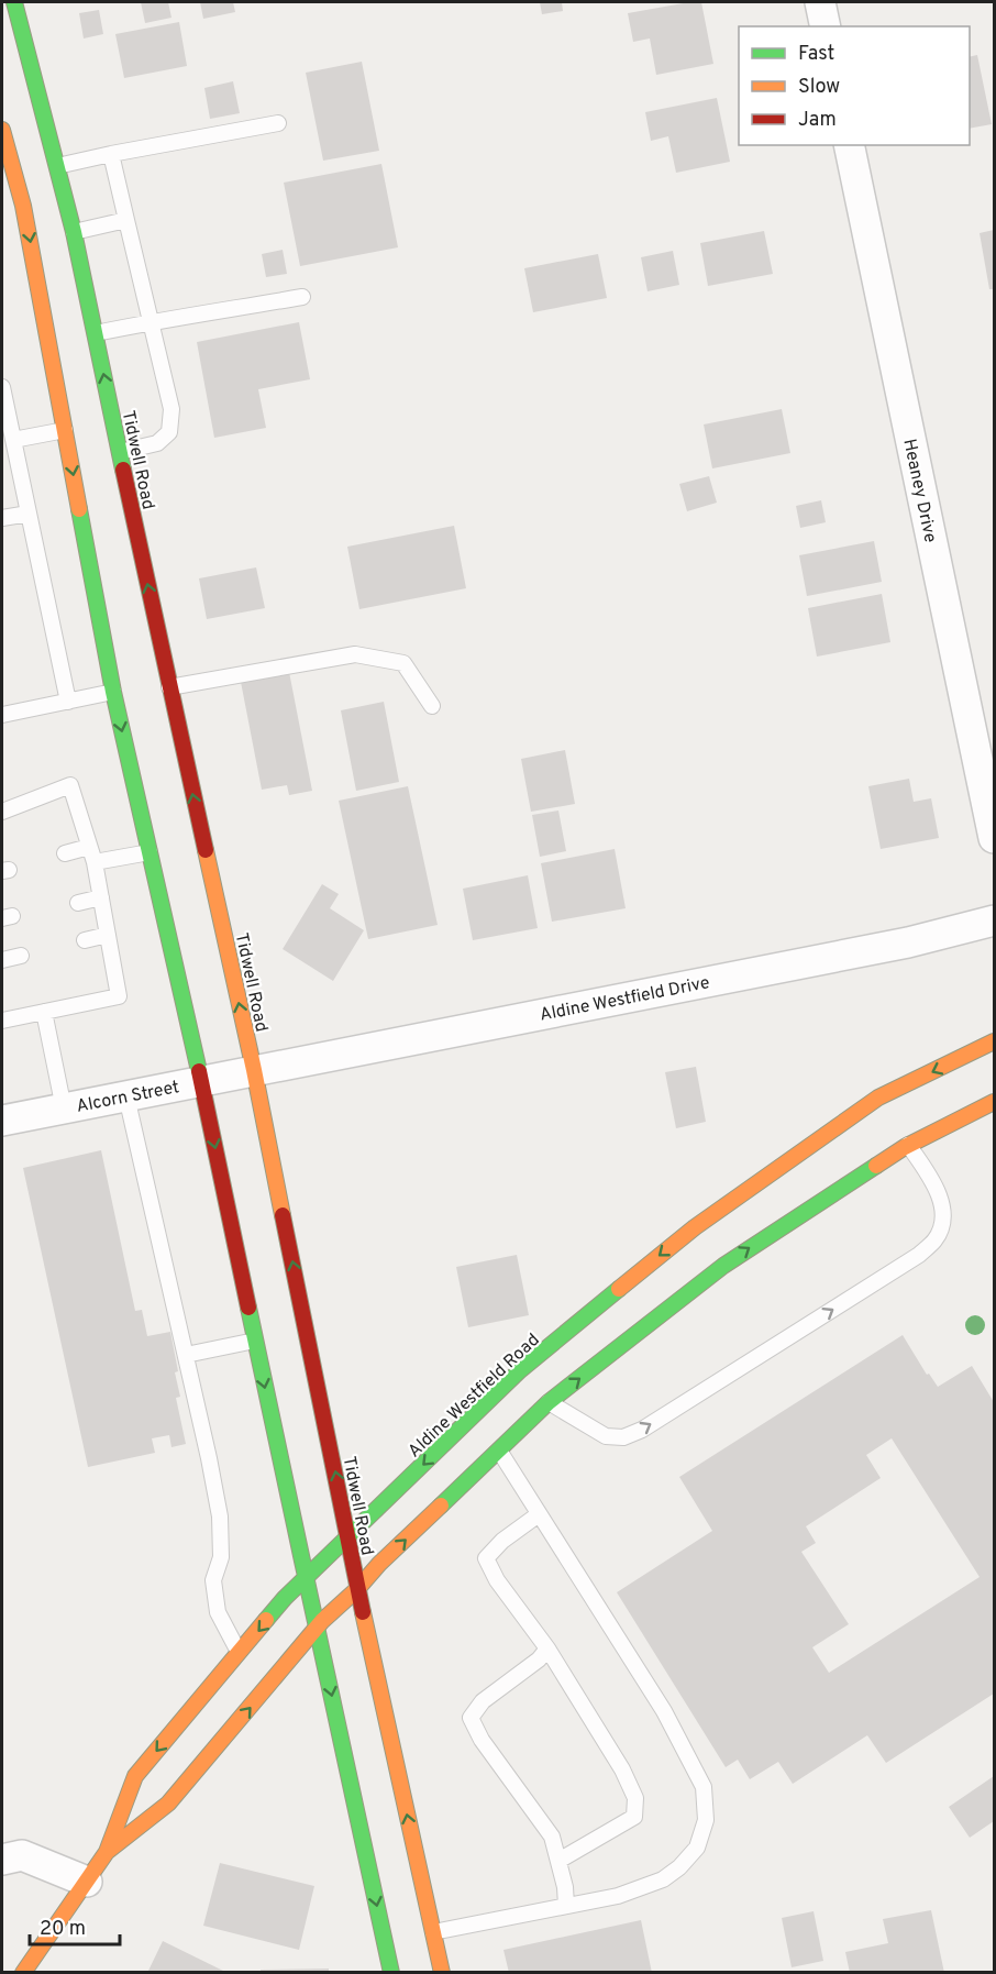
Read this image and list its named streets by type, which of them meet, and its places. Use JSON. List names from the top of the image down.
{
  "streets": {
    "main road": ["Tidwell Road", "Aldine Westfield Road"],
    "street": ["Heaney Drive", "Aldine Westfield Drive", "Alcorn Street"]
  },
  "crossings": [
    ["Tidwell Road", "Aldine Westfield Drive"],
    ["Tidwell Road", "Alcorn Street"],
    ["Tidwell Road", "Aldine Westfield Road"],
    ["Aldine Westfield Drive", "Alcorn Street"]
  ],
  "legend": ["Fast", "Slow", "Jam"],
  "scale_bar": "20 m"
}
